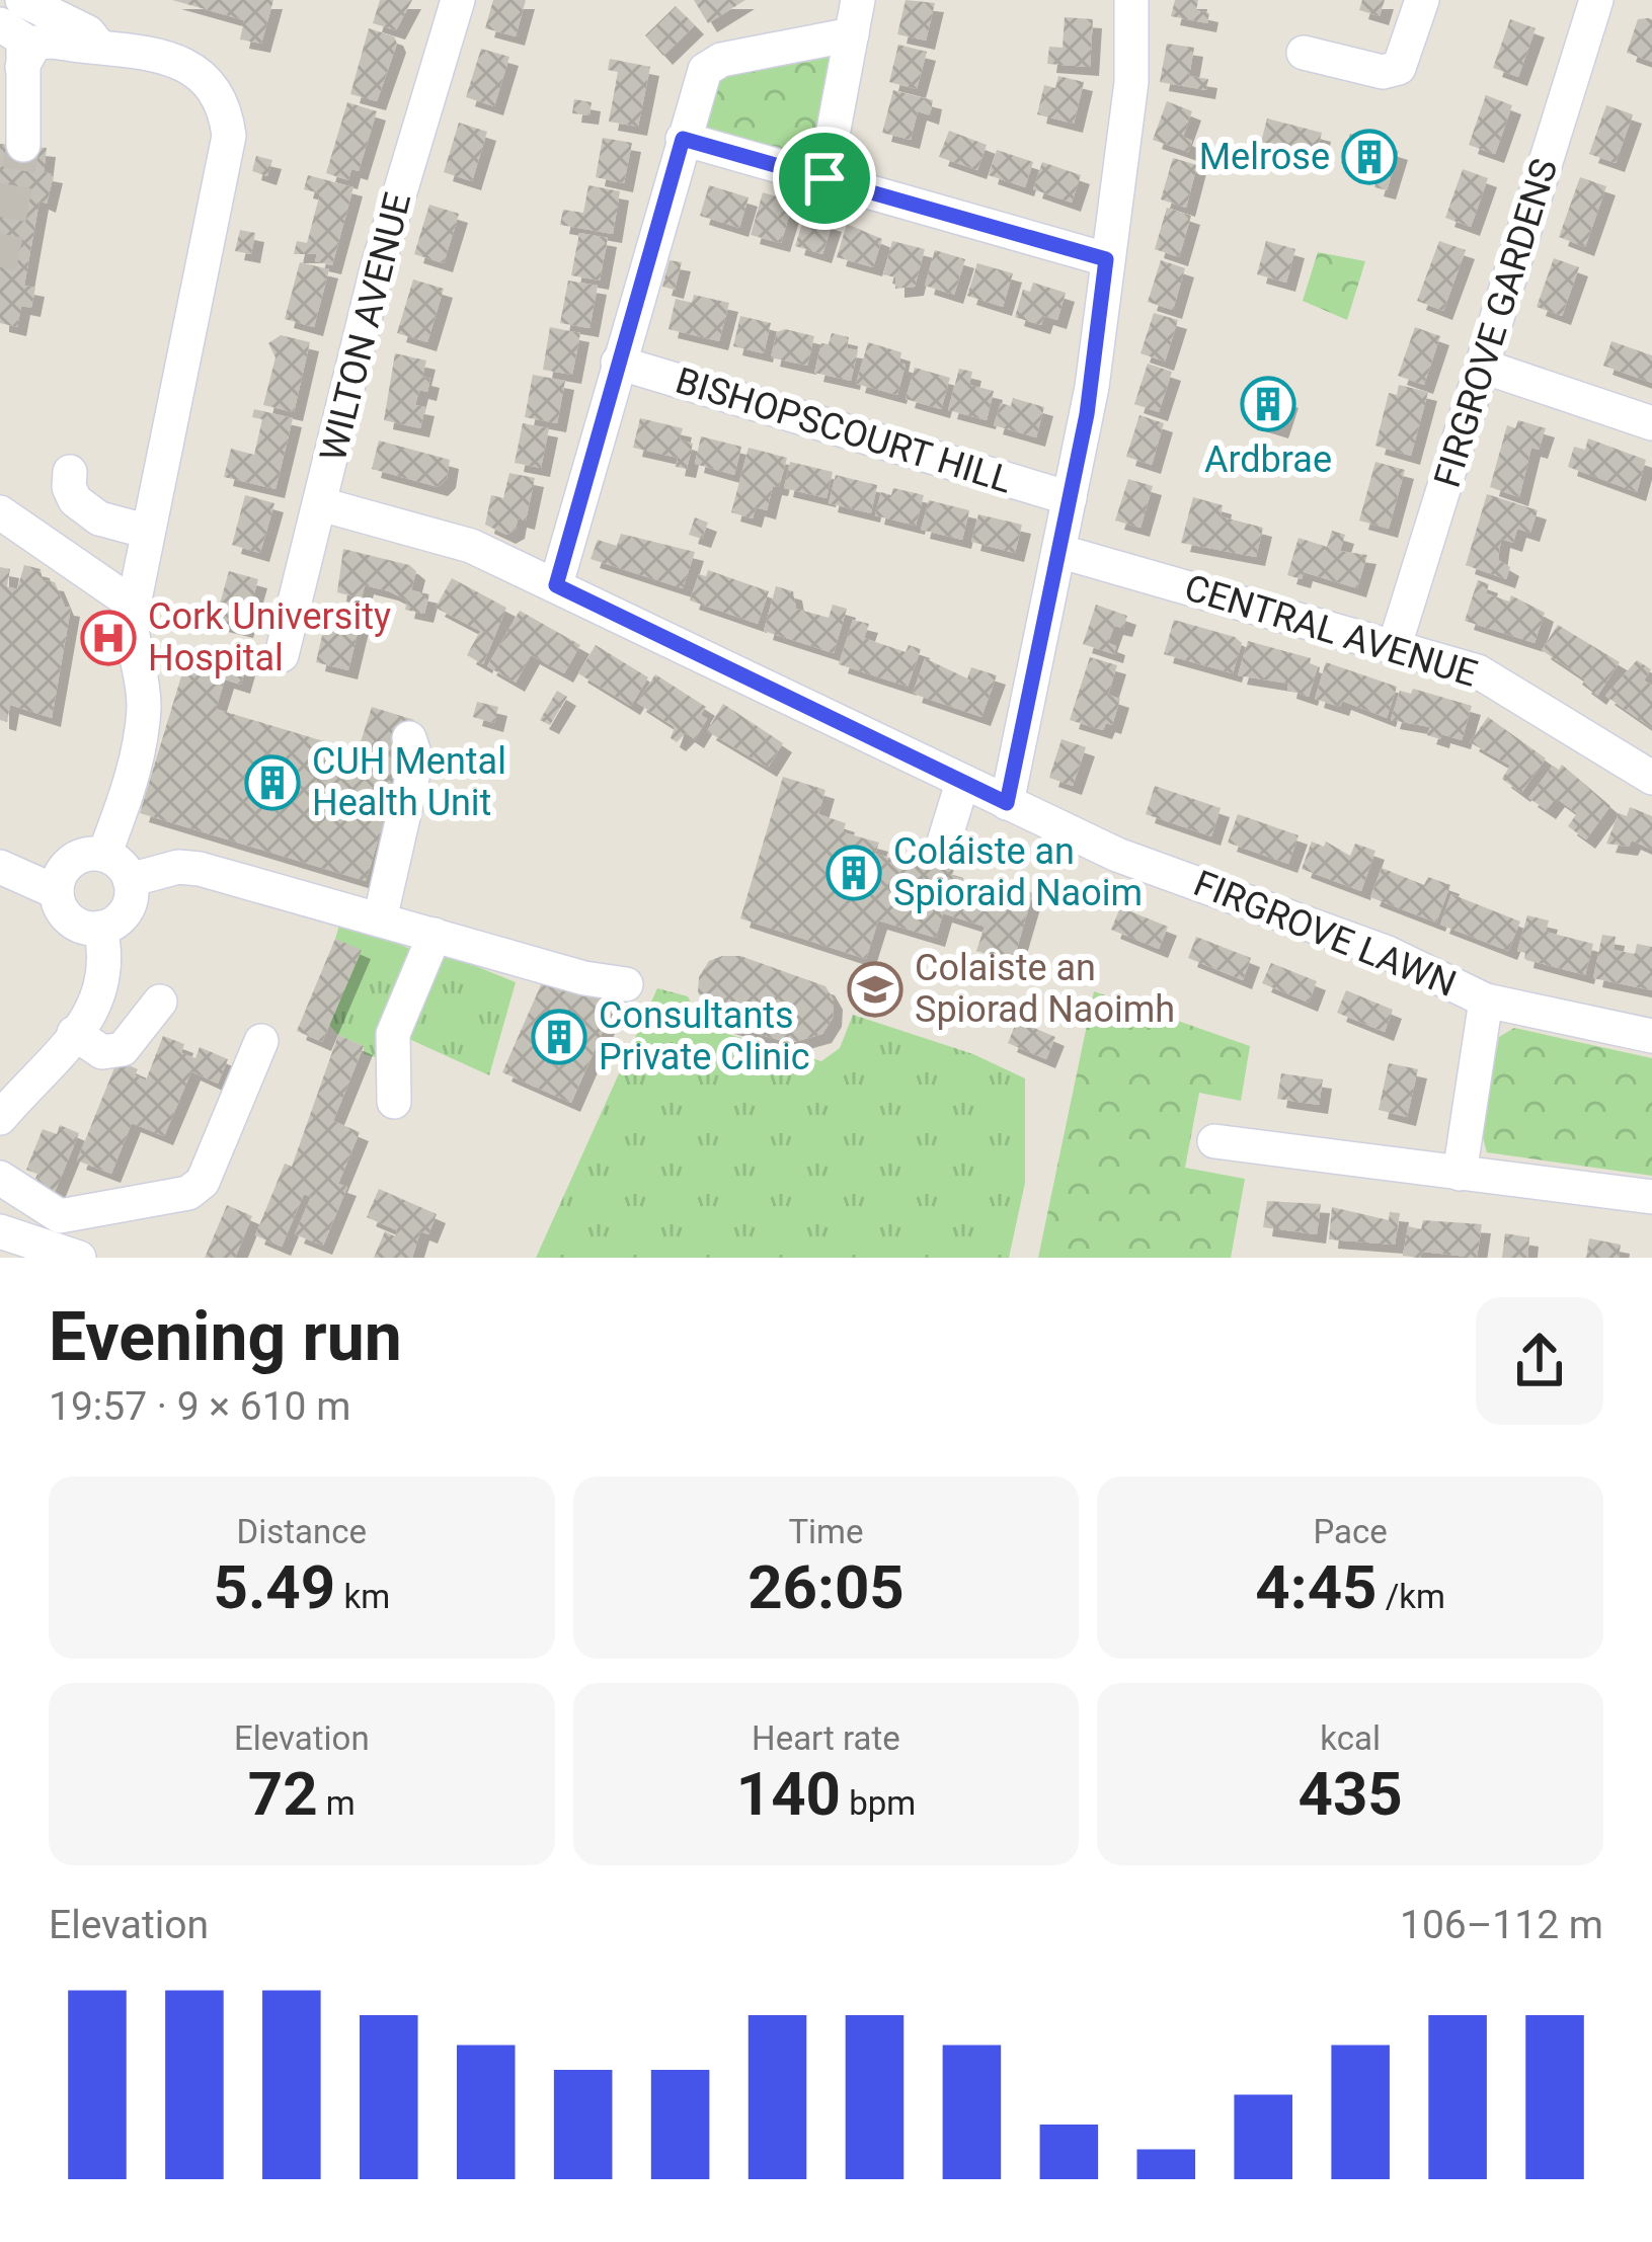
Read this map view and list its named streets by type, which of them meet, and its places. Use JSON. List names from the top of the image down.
{
  "streets": {
    "street": [
      "FIRGROVE GARDENS",
      "WILTON AVENUE",
      "BISHOPSCOURT HILL",
      "CENTRAL AVENUE",
      "FIRGROVE LAWN"
    ]
  },
  "crossings": [
    ["FIRGROVE GARDENS", "CENTRAL AVENUE"],
    ["WILTON AVENUE", "FIRGROVE LAWN"]
  ],
  "places": {
    "building": [
      "Melrose",
      "Ardbrae",
      "CUH Mental Health Unit",
      "Coláiste an Spioraid Naoim",
      "Consultants Private Clinic"
    ],
    "hospital": ["Cork University Hospital"],
    "school or university": ["Colaiste an Spiorad Naoimh"]
  },
  "page": {
    "heading": ["Evening run", "19:57 · 9 × 610 m"],
    "stats": [
      ["Distance", "5.49 km"],
      ["Time", "26:05"],
      ["Pace", "4:45 /km"],
      ["Elevation", "72 m"],
      ["Heart rate", "140 bpm"],
      ["kcal", "435"]
    ],
    "chart": ["Elevation", "106–112 m"]
  }
}
